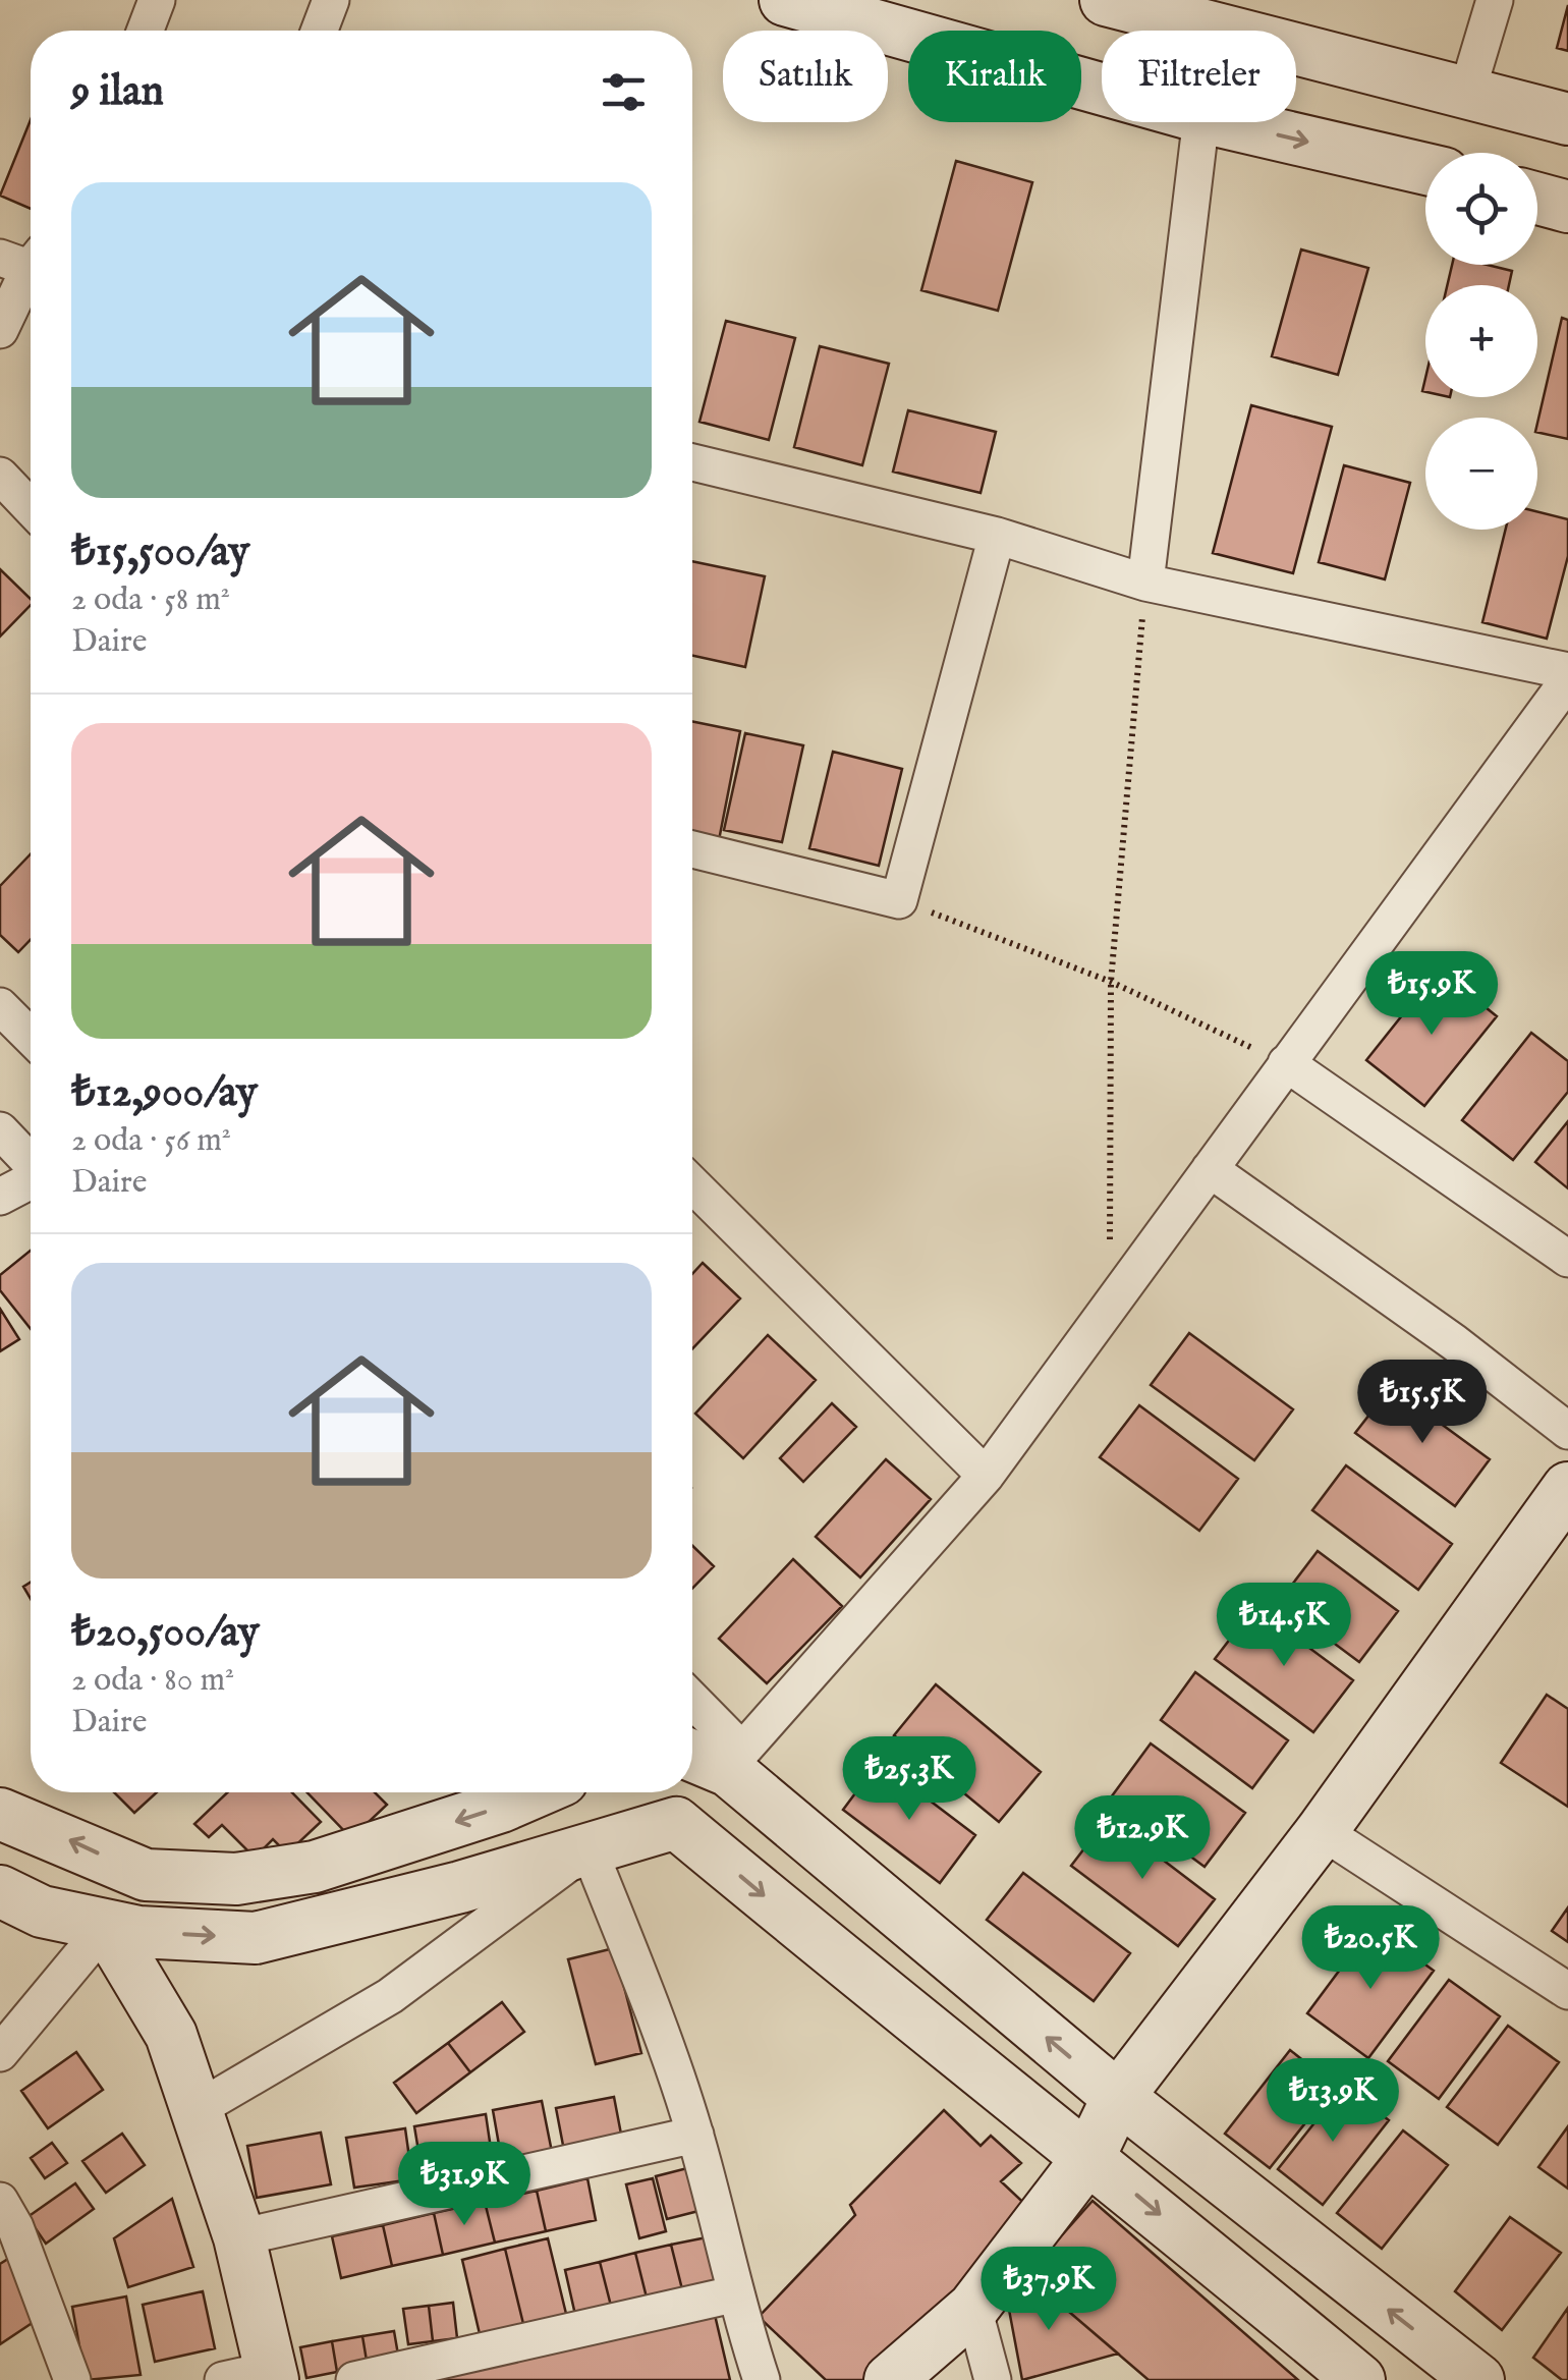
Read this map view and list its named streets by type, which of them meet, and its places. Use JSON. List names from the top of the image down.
{
  "page": {
    "chip": ["Satılık", "Kiralık", "Filtreler"],
    "heading": "9 ilan",
    "map_buttons": ["+", "−"],
    "list": [
      {
        "name": "₺15,500/ay",
        "note": "2 oda · 58 m² · Daire"
      },
      {
        "name": "₺12,900/ay",
        "note": "2 oda · 56 m² · Daire"
      },
      {
        "name": "₺20,500/ay",
        "note": "2 oda · 80 m² · Daire"
      }
    ],
    "price": [
      "₺15.9K",
      "₺15.5K",
      "₺14.5K",
      "₺25.3K",
      "₺12.9K",
      "₺20.5K",
      "₺13.9K",
      "₺31.9K",
      "₺37.9K"
    ]
  }
}
